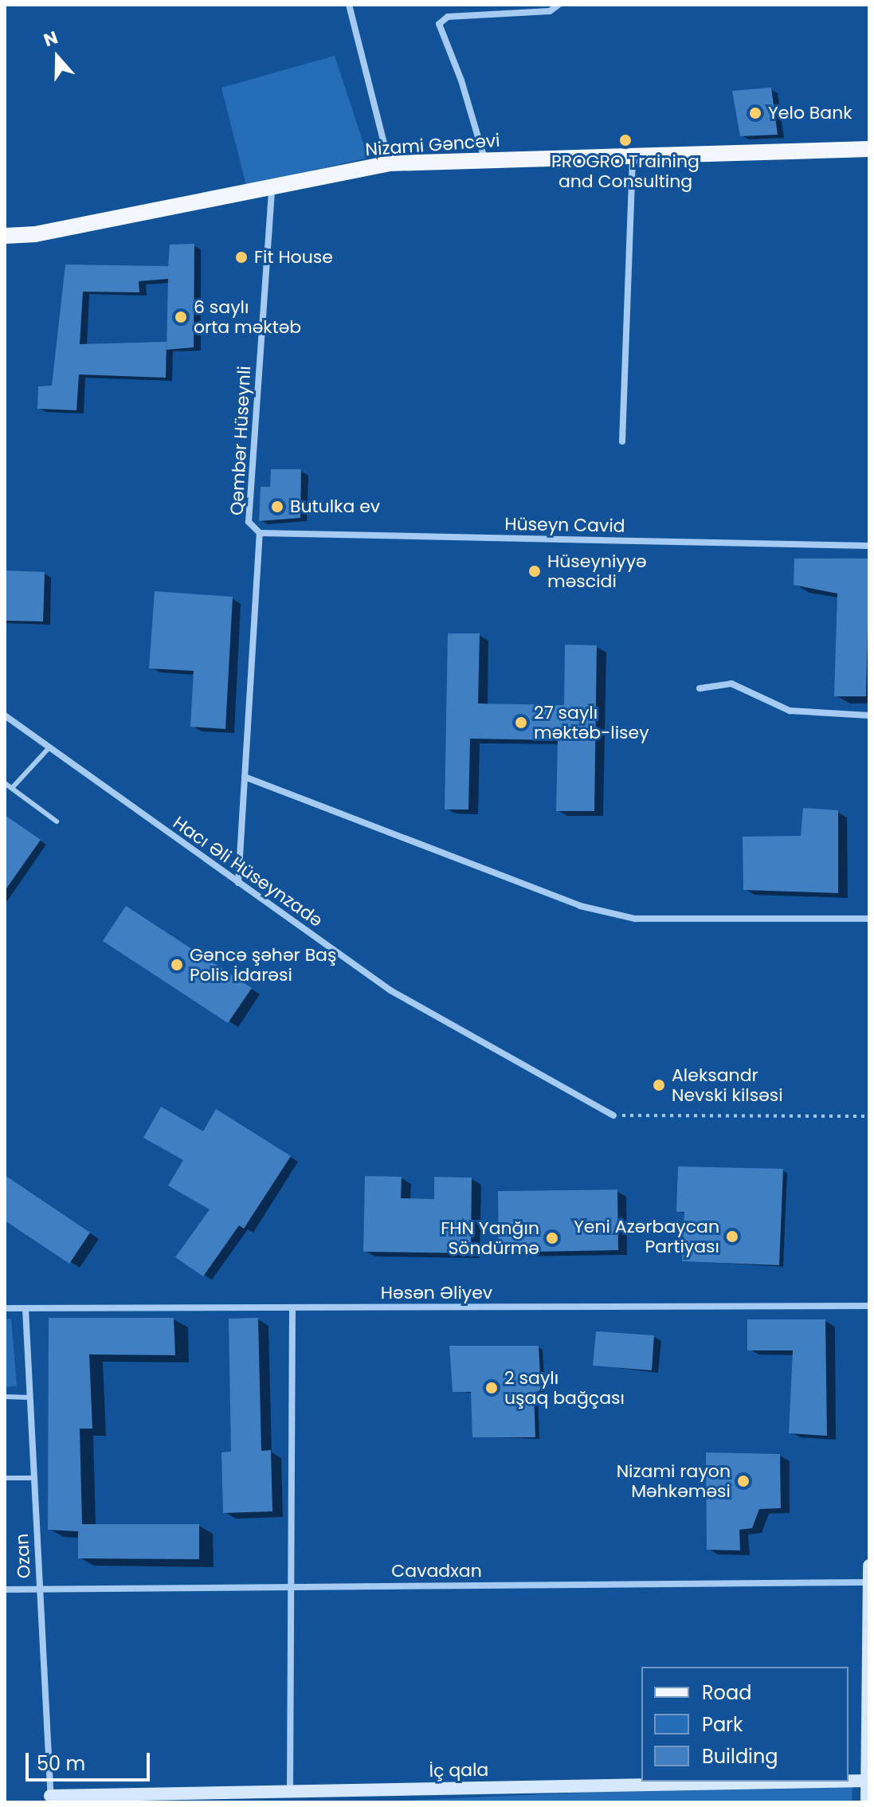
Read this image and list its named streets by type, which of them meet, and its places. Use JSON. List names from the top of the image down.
{
  "streets": {
    "main road": ["Nizami Gəncəvi"],
    "street": [
      "Qəmbər Hüseynli",
      "Hüseyn Cavid",
      "Hacı Əli Hüseynzadə",
      "Həsən Əliyev",
      "Ozan",
      "Cavadxan",
      "İç qala"
    ]
  },
  "crossings": [
    ["Nizami Gəncəvi", "Qəmbər Hüseynli"],
    ["Qəmbər Hüseynli", "Hüseyn Cavid"],
    ["Qəmbər Hüseynli", "Hacı Əli Hüseynzadə"],
    ["Həsən Əliyev", "Ozan"],
    ["Ozan", "Cavadxan"],
    ["Ozan", "İç qala"]
  ],
  "places": [
    "Yelo Bank",
    "PROGRO Training and Consulting",
    "Fit House",
    "6 saylı orta məktəb",
    "Butulka ev",
    "Hüseyniyyə məscidi",
    "27 saylı məktəb-lisey",
    "Gəncə şəhər Baş Polis İdarəsi",
    "Aleksandr Nevski kilsəsi",
    "Yeni Azərbaycan Partiyası",
    "FHN Yanğın Söndürmə",
    "2 saylı uşaq bağçası",
    "Nizami rayon Məhkəməsi"
  ],
  "legend": ["Road", "Park", "Building"],
  "scale_bar": "50 m",
  "north": "top"
}
